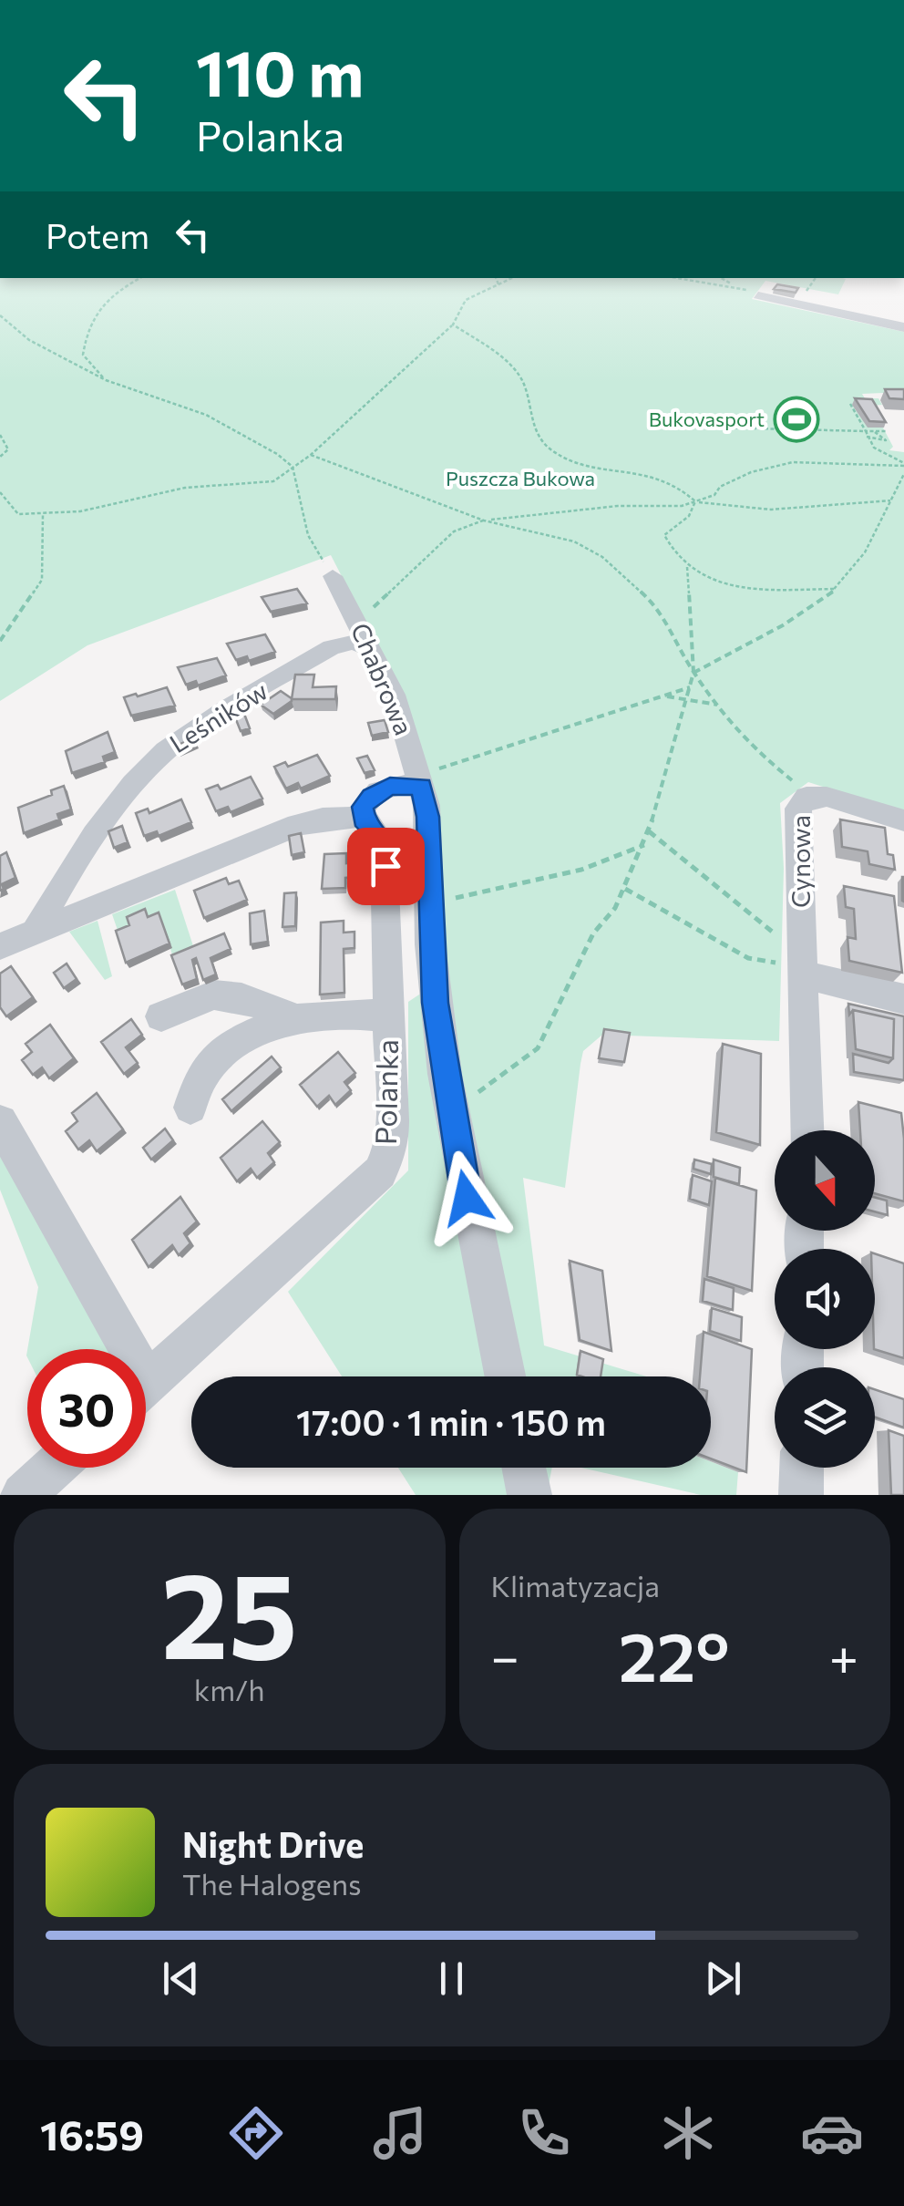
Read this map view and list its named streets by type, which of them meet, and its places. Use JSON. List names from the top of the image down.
{
  "streets": {
    "street": [
      "Chabrowa",
      "Leśników",
      "Cynowa",
      "Polanka"
    ]
  },
  "crossings": [
    ["Chabrowa", "Leśników"]
  ],
  "parks": ["Puszcza Bukowa"],
  "places": {
    "sports": ["Bukovasport"]
  },
  "north": "bottom",
  "page": {
    "turn": ["110 m", "Polanka"],
    "then": "Potem",
    "limit": "30",
    "trip": "17:00 · 1 min · 150 m",
    "tile": [
      ["25", "km/h"],
      "Klimatyzacja"
    ],
    "heat": ["−", "22°", "+"],
    "song": ["Night Drive", "The Halogens"],
    "tabs": "16:59"
  }
}
